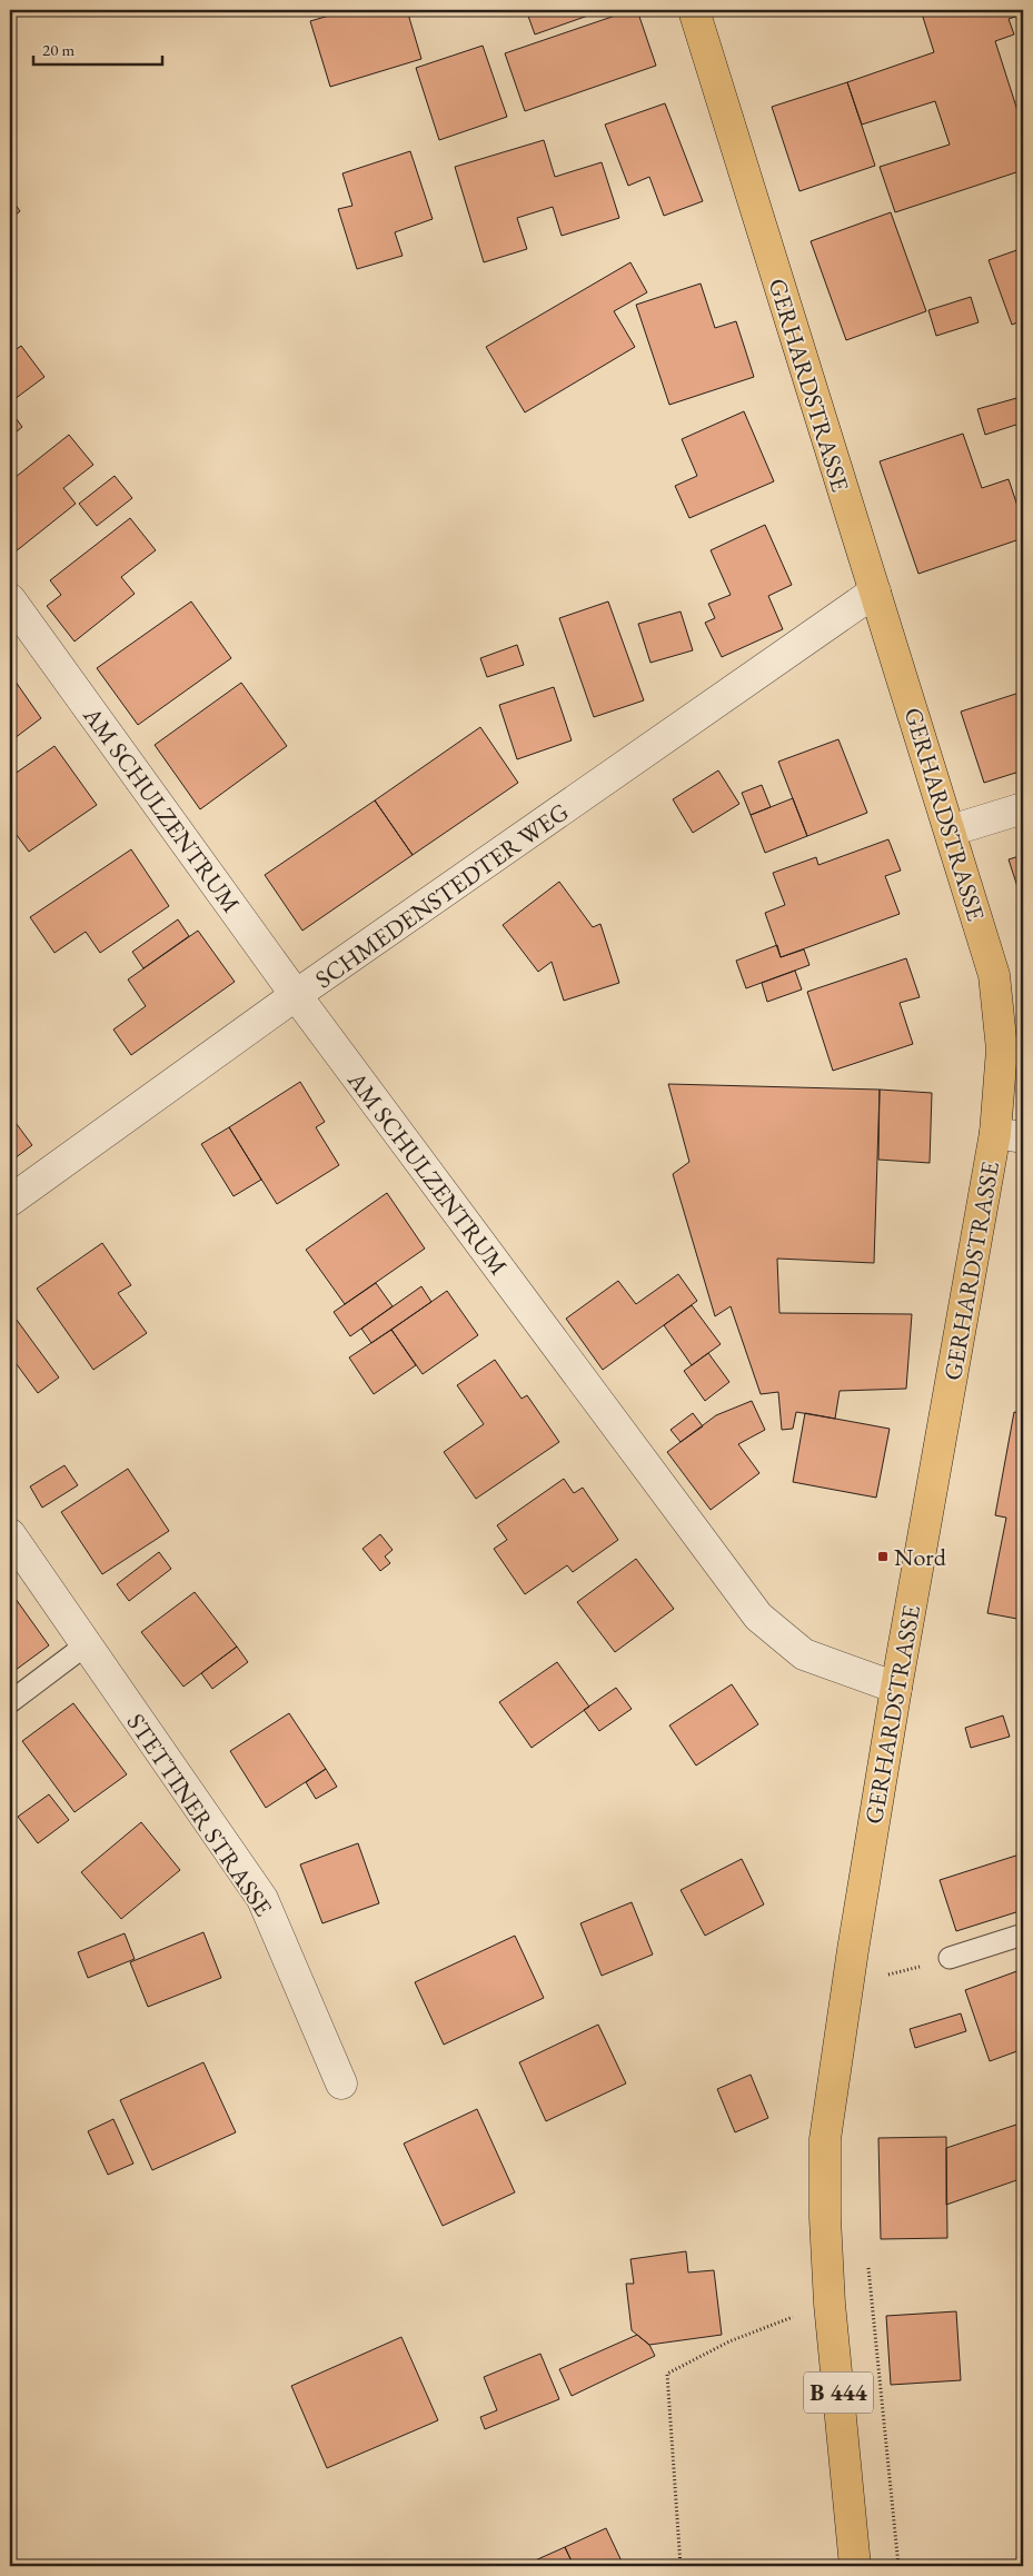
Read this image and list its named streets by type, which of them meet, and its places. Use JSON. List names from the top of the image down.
{
  "streets": {
    "main road": ["GERHARDSTRASSE", "B 444"],
    "street": ["AM SCHULZENTRUM", "SCHMEDENSTEDTER WEG", "STETTINER STRASSE"]
  },
  "crossings": [
    ["GERHARDSTRASSE", "AM SCHULZENTRUM"],
    ["GERHARDSTRASSE", "SCHMEDENSTEDTER WEG"],
    ["AM SCHULZENTRUM", "SCHMEDENSTEDTER WEG"]
  ],
  "places": {
    "transit": ["Nord"]
  },
  "scale_bar": "20 m"
}
